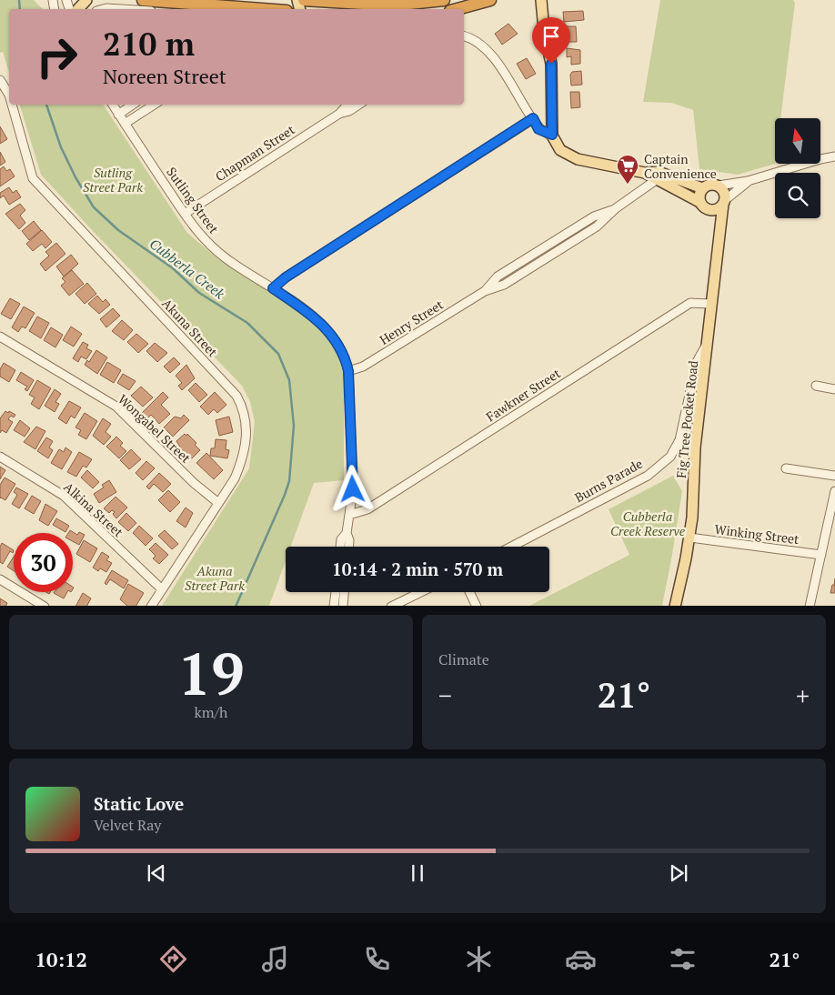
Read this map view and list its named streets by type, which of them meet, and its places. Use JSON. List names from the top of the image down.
{
  "streets": {
    "main road": ["Fig Tree Pocket Road"],
    "street": [
      "Chapman Street",
      "Sutling Street",
      "Henry Street",
      "Akuna Street",
      "Fawkner Street",
      "Wongabel Street",
      "Burns Parade",
      "Alkina Street",
      "Winking Street"
    ]
  },
  "crossings": [
    ["Chapman Street", "Sutling Street"],
    ["Sutling Street", "Henry Street"],
    ["Sutling Street", "Fawkner Street"],
    ["Akuna Street", "Wongabel Street"],
    ["Akuna Street", "Alkina Street"],
    ["Fawkner Street", "Fig Tree Pocket Road"],
    ["Fig Tree Pocket Road", "Burns Parade"],
    ["Fig Tree Pocket Road", "Winking Street"]
  ],
  "water": ["Cubberla Creek"],
  "parks": ["Sutling Street Park", "Cubberla Creek Reserve", "Akuna Street Park"],
  "places": {
    "supermarket": ["Captain Convenience"]
  },
  "north": "top",
  "page": {
    "turn": ["210 m", "Noreen Street"],
    "limit": "30",
    "trip": "10:14 · 2 min · 570 m",
    "tile": [
      ["19", "km/h"],
      "Climate"
    ],
    "heat": ["−", "21°", "+"],
    "song": ["Static Love", "Velvet Ray"],
    "tabs": ["10:12", "21°"]
  }
}
